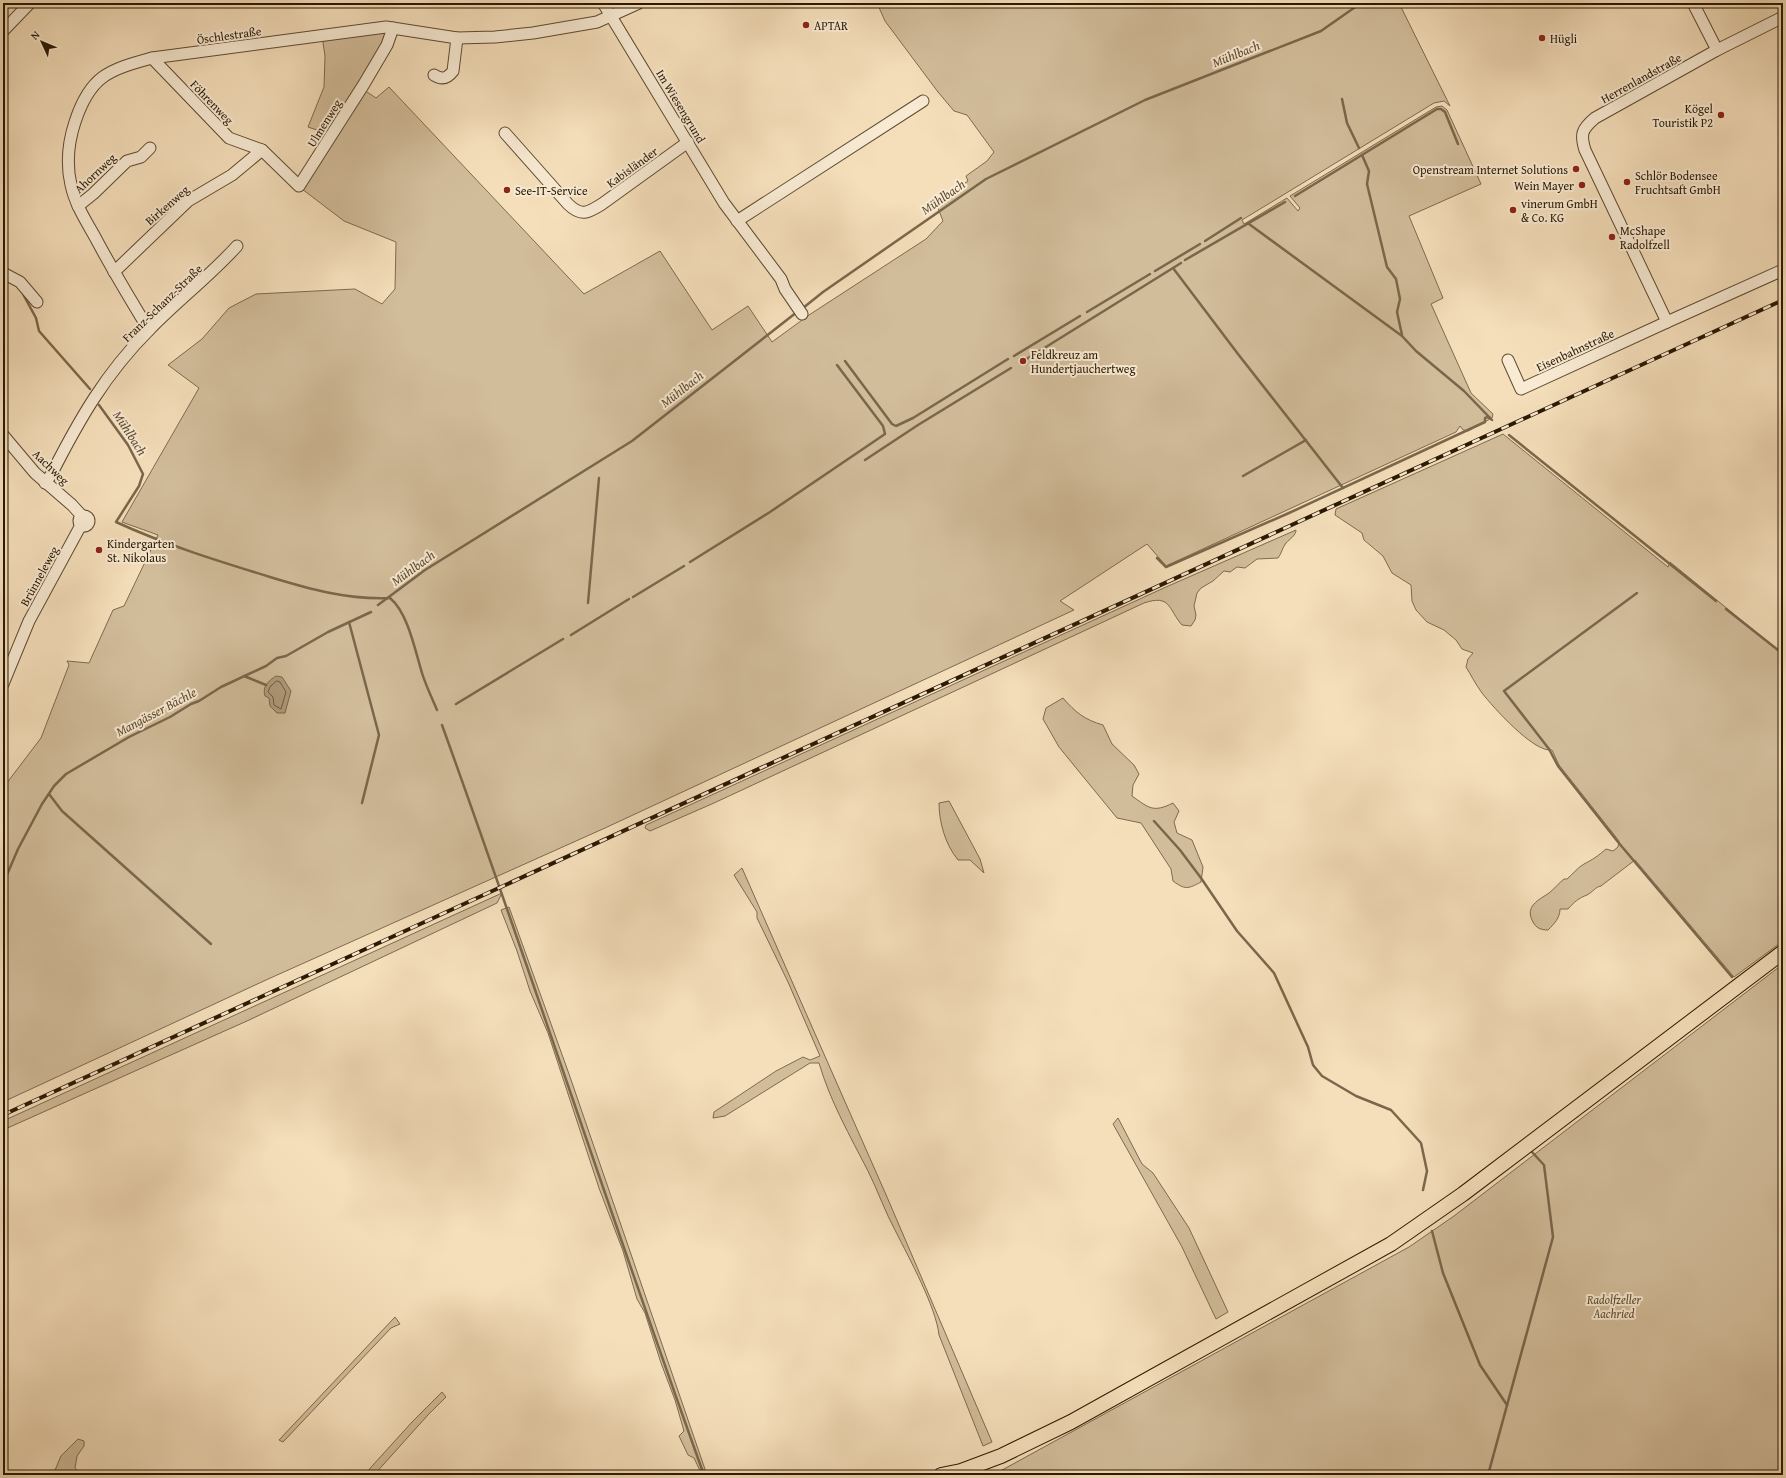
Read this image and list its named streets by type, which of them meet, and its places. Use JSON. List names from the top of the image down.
{
  "streets": {
    "street": [
      "Öschlestraße",
      "Herrenlandstraße",
      "Föhrenweg",
      "Im Wiesengrund",
      "Ulmenweg",
      "Kabisländer",
      "Ahornweg",
      "Birkenweg",
      "Franz-Schanz-Straße",
      "Eisenbahnstraße",
      "Aachweg",
      "Brünneleweg"
    ]
  },
  "crossings": [
    ["Öschlestraße", "Föhrenweg"],
    ["Öschlestraße", "Im Wiesengrund"],
    ["Öschlestraße", "Ulmenweg"],
    ["Öschlestraße", "Ahornweg"],
    ["Öschlestraße", "Birkenweg"],
    ["Öschlestraße", "Franz-Schanz-Straße"],
    ["Herrenlandstraße", "Eisenbahnstraße"],
    ["Föhrenweg", "Ulmenweg"],
    ["Föhrenweg", "Birkenweg"],
    ["Im Wiesengrund", "Kabisländer"],
    ["Ulmenweg", "Birkenweg"],
    ["Franz-Schanz-Straße", "Aachweg"],
    ["Aachweg", "Brünneleweg"]
  ],
  "water": ["Mühlbach", "Mangässer Bächle"],
  "parks": ["Radolfzeller Aachried"],
  "places": [
    "APTAR",
    "Hügli",
    "Kögel Touristik P2",
    "Openstream Internet Solutions",
    "Schlör Bodensee Fruchtsaft GmbH",
    "Wein Mayer",
    "See-IT-Service",
    "vinerum GmbH & Co. KG",
    "McShape Radolfzell",
    "Feldkreuz am Hundertjauchertweg",
    "Kindergarten St. Nikolaus"
  ],
  "north": "top left"
}
